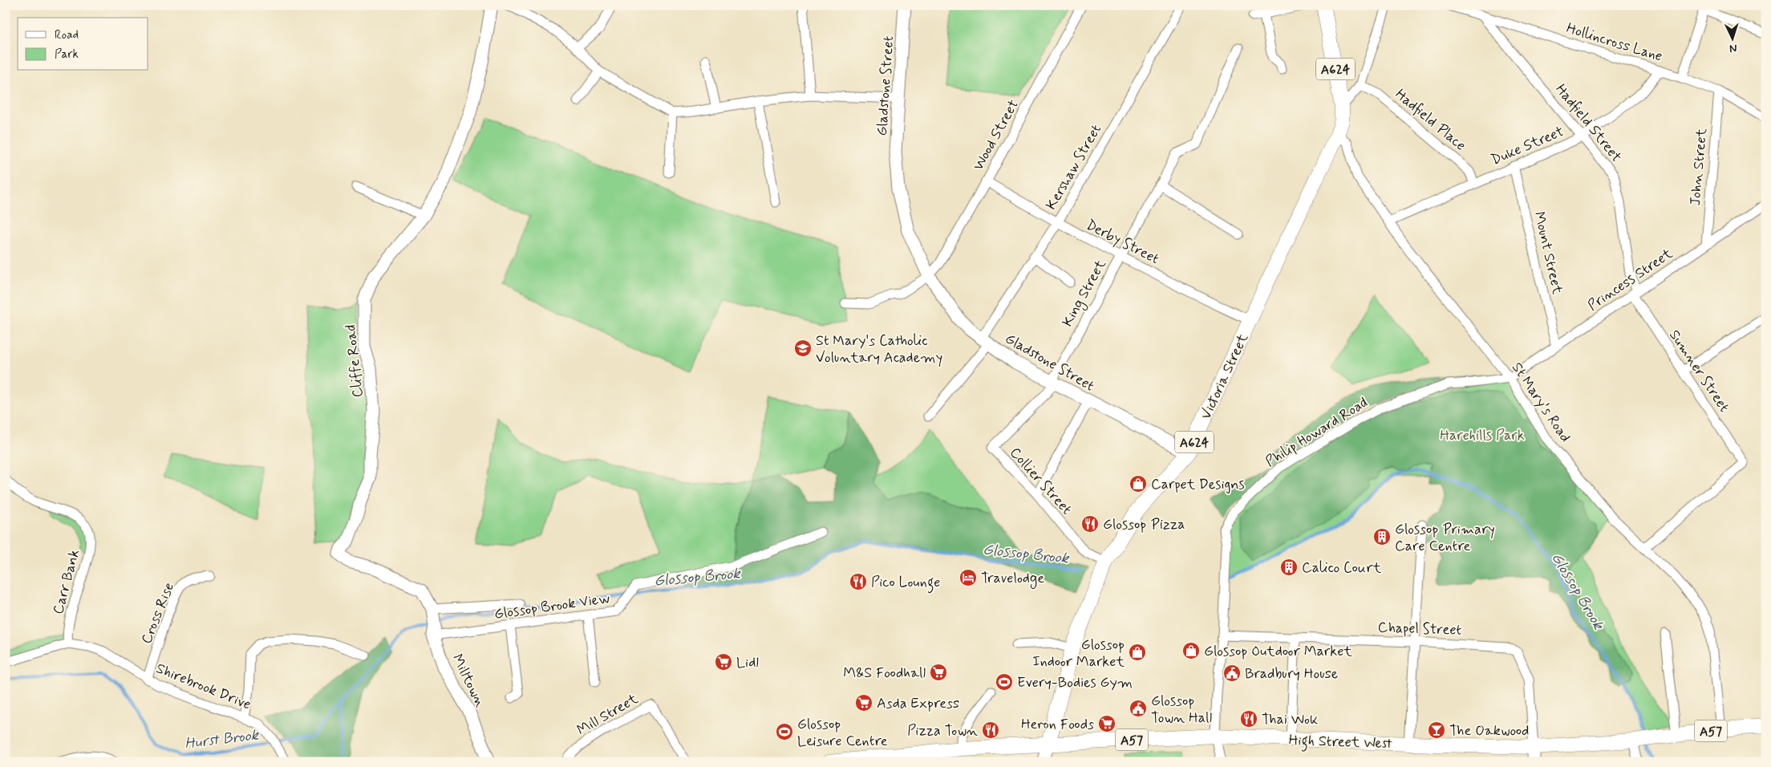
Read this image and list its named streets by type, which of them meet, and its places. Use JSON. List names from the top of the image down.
{
  "streets": {
    "main road": [
      "A624",
      "Victoria Street",
      "A57",
      "High Street West"
    ],
    "street": [
      "Hollincross Lane",
      "Gladstone Street",
      "Hadfield Place",
      "Hadfield Street",
      "Wood Street",
      "Duke Street",
      "Kershaw Street",
      "John Street",
      "Derby Street",
      "Mount Street",
      "Princess Street",
      "King Street",
      "Cliffe Road",
      "Sumner Street",
      "St Mary's Road",
      "Philip Howard Road",
      "Collier Street",
      "Carr Bank",
      "Glossop Brook View",
      "Cross Rise",
      "Chapel Street",
      "Milltown",
      "Shirebrook Drive",
      "Mill Street"
    ]
  },
  "crossings": [
    ["Hollincross Lane", "Hadfield Street"],
    ["Hollincross Lane", "Duke Street"],
    ["Hollincross Lane", "John Street"],
    ["A624", "Victoria Street"],
    ["A624", "St Mary's Road"],
    ["Gladstone Street", "Wood Street"],
    ["Gladstone Street", "Kershaw Street"],
    ["Gladstone Street", "King Street"],
    ["Gladstone Street", "Victoria Street"],
    ["Hadfield Place", "Duke Street"],
    ["Hadfield Street", "Duke Street"],
    ["Hadfield Street", "Princess Street"],
    ["Hadfield Street", "Sumner Street"],
    ["Wood Street", "Derby Street"],
    ["Duke Street", "Mount Street"],
    ["Duke Street", "St Mary's Road"],
    ["Kershaw Street", "Derby Street"],
    ["John Street", "Princess Street"],
    ["Derby Street", "King Street"],
    ["Derby Street", "Victoria Street"],
    ["Mount Street", "Princess Street"],
    ["Princess Street", "Sumner Street"],
    ["Princess Street", "St Mary's Road"],
    ["Princess Street", "Philip Howard Road"],
    ["King Street", "Collier Street"],
    ["Cliffe Road", "Milltown"],
    ["Sumner Street", "St Mary's Road"],
    ["Victoria Street", "St Mary's Road"],
    ["Victoria Street", "Collier Street"],
    ["Victoria Street", "A57"],
    ["Victoria Street", "High Street West"],
    ["St Mary's Road", "Philip Howard Road"],
    ["St Mary's Road", "A57"],
    ["Philip Howard Road", "Chapel Street"],
    ["Philip Howard Road", "High Street West"],
    ["Carr Bank", "Shirebrook Drive"],
    ["Glossop Brook View", "Milltown"],
    ["Cross Rise", "Shirebrook Drive"],
    ["Chapel Street", "High Street West"],
    ["A57", "High Street West"]
  ],
  "water": ["Glossop Brook", "Hurst Brook"],
  "parks": ["Harehills Park"],
  "places": {
    "school or university": ["St Mary's Catholic Voluntary Academy"],
    "shop": ["Carpet Designs", "Glossop Outdoor Market", "Glossop Indoor Market"],
    "restaurant": [
      "Glossop Pizza",
      "Pico Lounge",
      "Thai Wok",
      "Pizza Town"
    ],
    "building": ["Glossop Primary Care Centre", "Calico Court"],
    "hotel": ["Travelodge"],
    "supermarket": [
      "Lidl",
      "M&S Foodhall",
      "Asda Express",
      "Heron Foods"
    ],
    "public building": ["Bradbury House", "Glossop Town Hall"],
    "sports": ["Every-Bodies Gym", "Glossop Leisure Centre"],
    "bar": ["The Oakwood"]
  },
  "legend": ["Road", "Park"],
  "north": "bottom"
}
